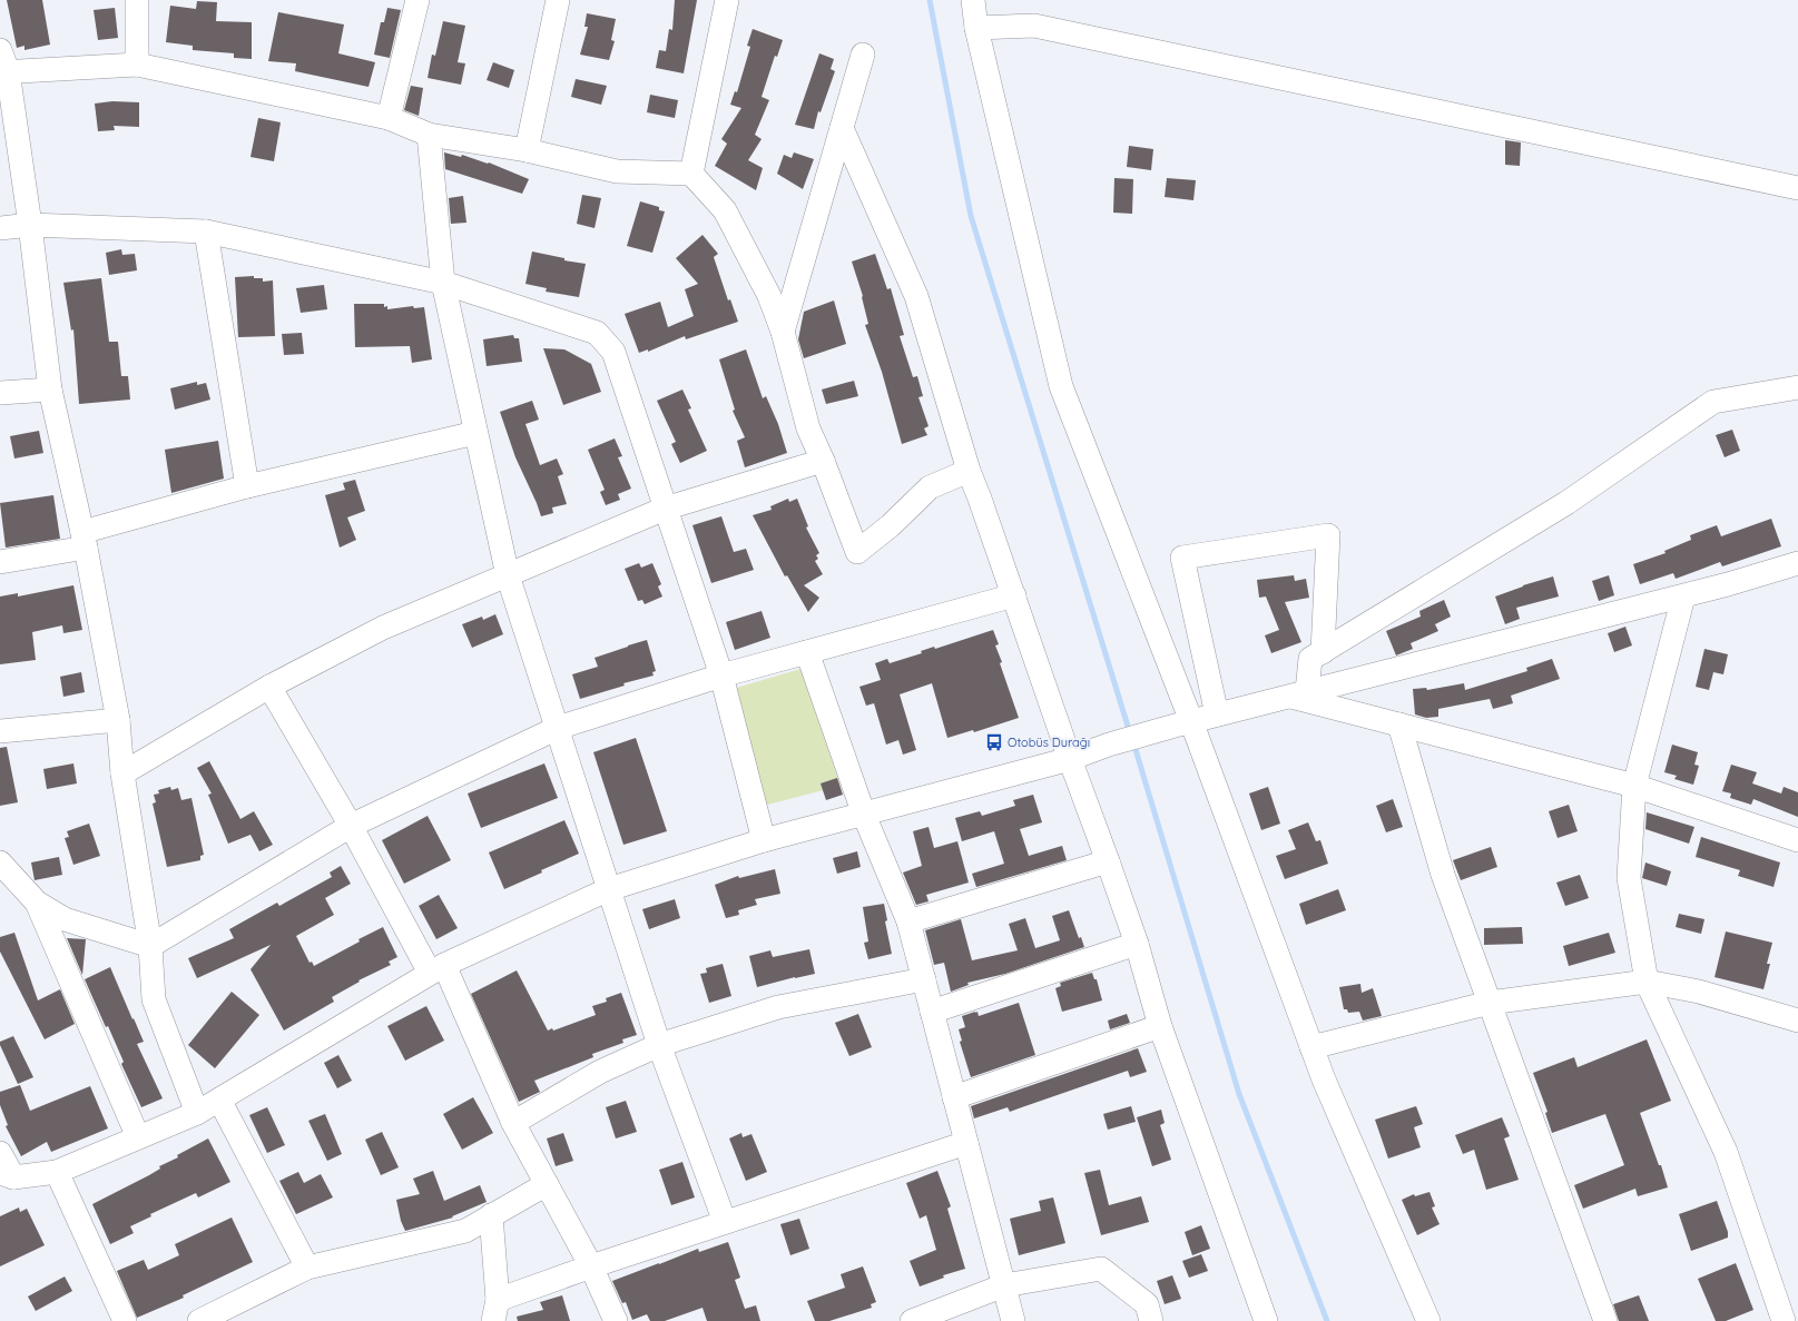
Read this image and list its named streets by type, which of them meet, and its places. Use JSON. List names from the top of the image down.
{
  "places": {
    "bus stop": ["Otobüs Durağı"]
  }
}
